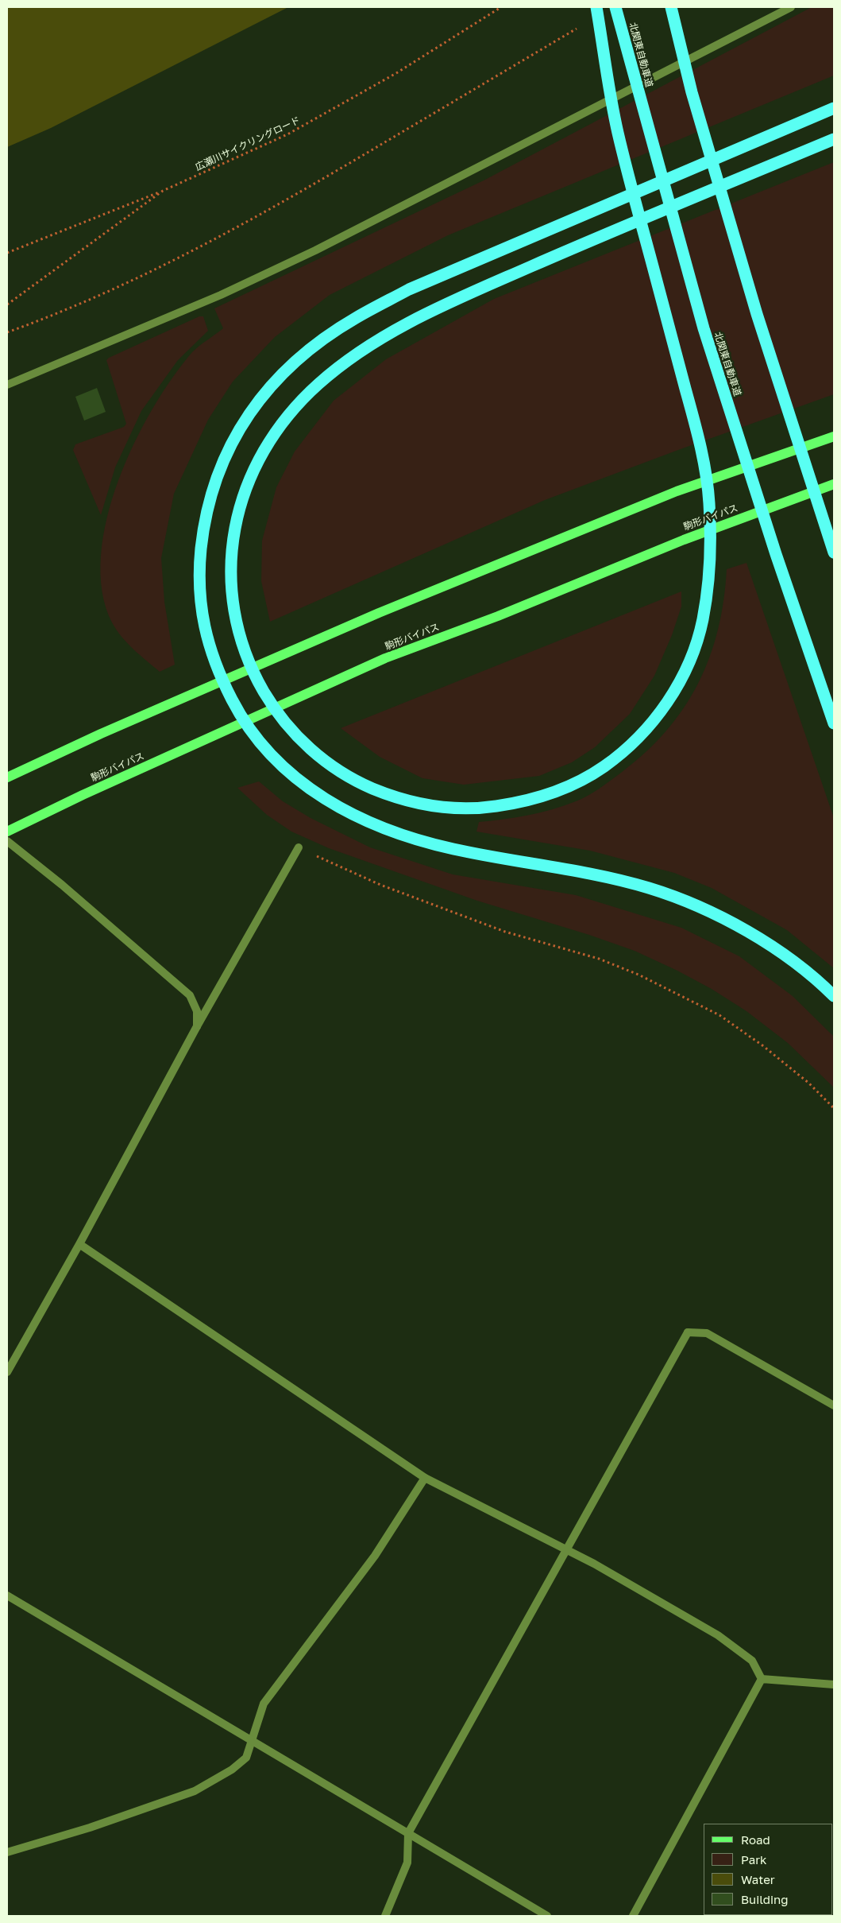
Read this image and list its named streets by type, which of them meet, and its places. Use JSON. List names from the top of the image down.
{
  "streets": {
    "highway": ["北関東自動車道"],
    "main road": ["駒形バイパス"],
    "path": ["広瀬川サイクリングロード"]
  },
  "legend": [
    "Road",
    "Park",
    "Water",
    "Building"
  ]
}
